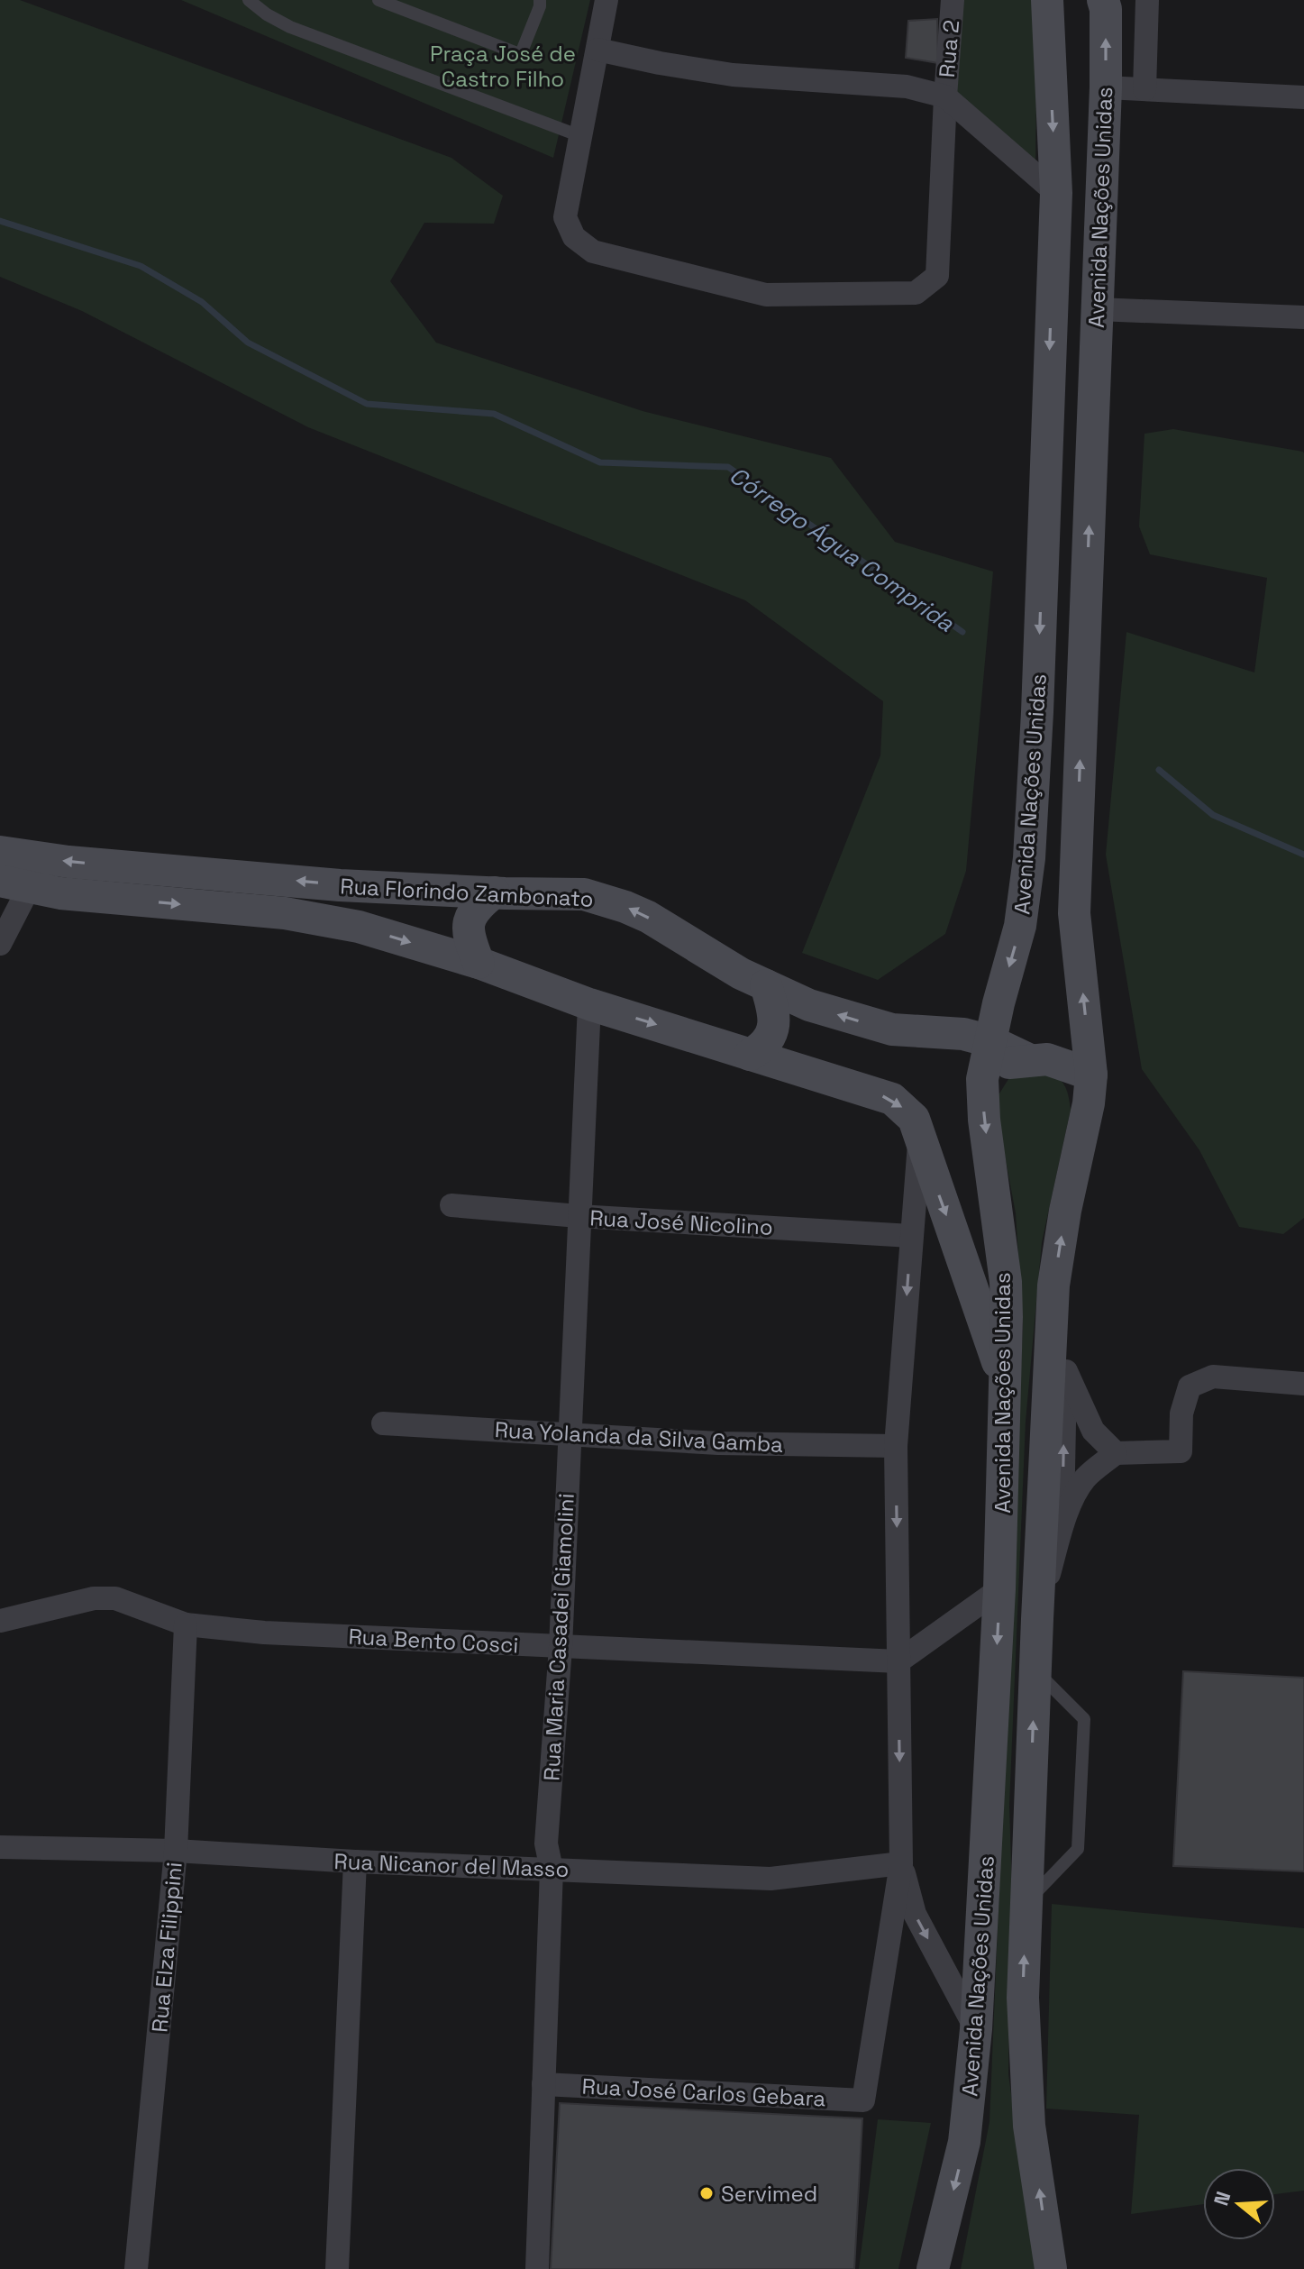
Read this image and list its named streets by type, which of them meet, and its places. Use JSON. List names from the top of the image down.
{
  "streets": {
    "main road": ["Avenida Nações Unidas", "Rua Florindo Zambonato"],
    "street": [
      "Rua 2",
      "Rua José Nicolino",
      "Rua Yolanda da Silva Gamba",
      "Rua Maria Casadei Giamolini",
      "Rua Bento Cosci",
      "Rua Nicanor del Masso",
      "Rua Elza Filippini",
      "Rua José Carlos Gebara"
    ]
  },
  "crossings": [
    ["Avenida Nações Unidas", "Rua Florindo Zambonato"],
    ["Rua Florindo Zambonato", "Rua Maria Casadei Giamolini"],
    ["Rua José Nicolino", "Rua Maria Casadei Giamolini"],
    ["Rua Yolanda da Silva Gamba", "Rua Maria Casadei Giamolini"],
    ["Rua Maria Casadei Giamolini", "Rua Bento Cosci"],
    ["Rua Maria Casadei Giamolini", "Rua Nicanor del Masso"],
    ["Rua Maria Casadei Giamolini", "Rua José Carlos Gebara"],
    ["Rua Bento Cosci", "Rua Elza Filippini"],
    ["Rua Nicanor del Masso", "Rua Elza Filippini"],
    ["Rua Nicanor del Masso", "Rua José Carlos Gebara"]
  ],
  "water": ["Córrego Água Comprida"],
  "parks": ["Praça José de Castro Filho"],
  "places": ["Servimed"],
  "north": "left"
}
